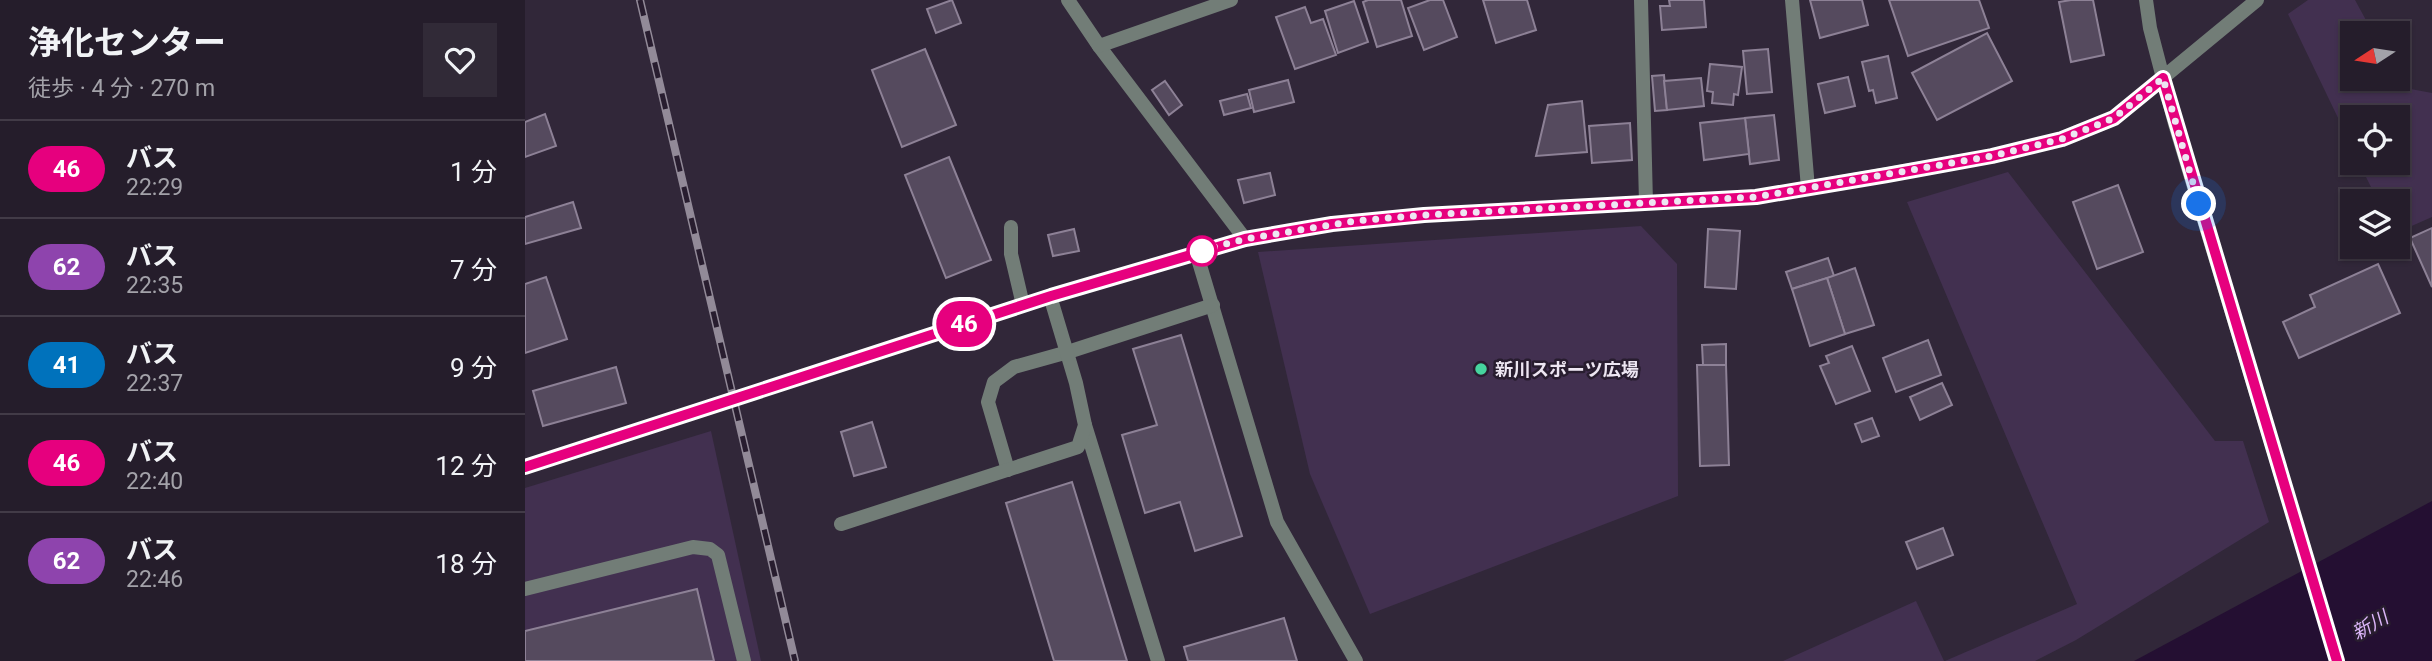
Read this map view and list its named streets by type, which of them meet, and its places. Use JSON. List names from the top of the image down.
{
  "water": ["新川"],
  "places": ["新川スポーツ広場"],
  "lines": ["bus line 46"],
  "north": "left",
  "page": {
    "heading": ["浄化センター", "徒歩 · 4 分 · 270 m"],
    "on_map": "46",
    "list": [
      {
        "mark": "46",
        "name": "バス",
        "note": "22:29",
        "value": "1 分"
      },
      {
        "mark": "62",
        "name": "バス",
        "note": "22:35",
        "value": "7 分"
      },
      {
        "mark": "41",
        "name": "バス",
        "note": "22:37",
        "value": "9 分"
      },
      {
        "mark": "46",
        "name": "バス",
        "note": "22:40",
        "value": "12 分"
      },
      {
        "mark": "62",
        "name": "バス",
        "note": "22:46",
        "value": "18 分"
      }
    ]
  }
}
